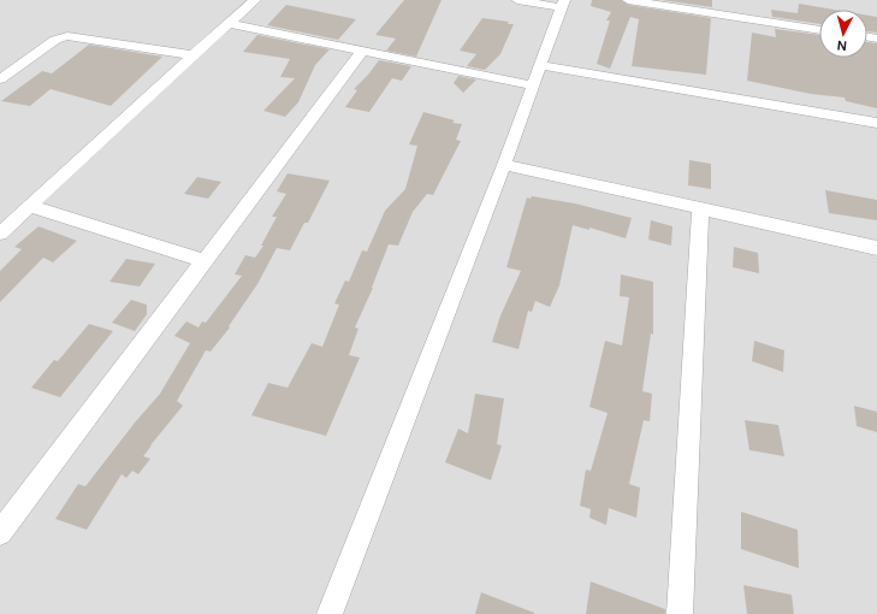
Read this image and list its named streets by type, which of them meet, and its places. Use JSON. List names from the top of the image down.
{
  "north": "bottom"
}
